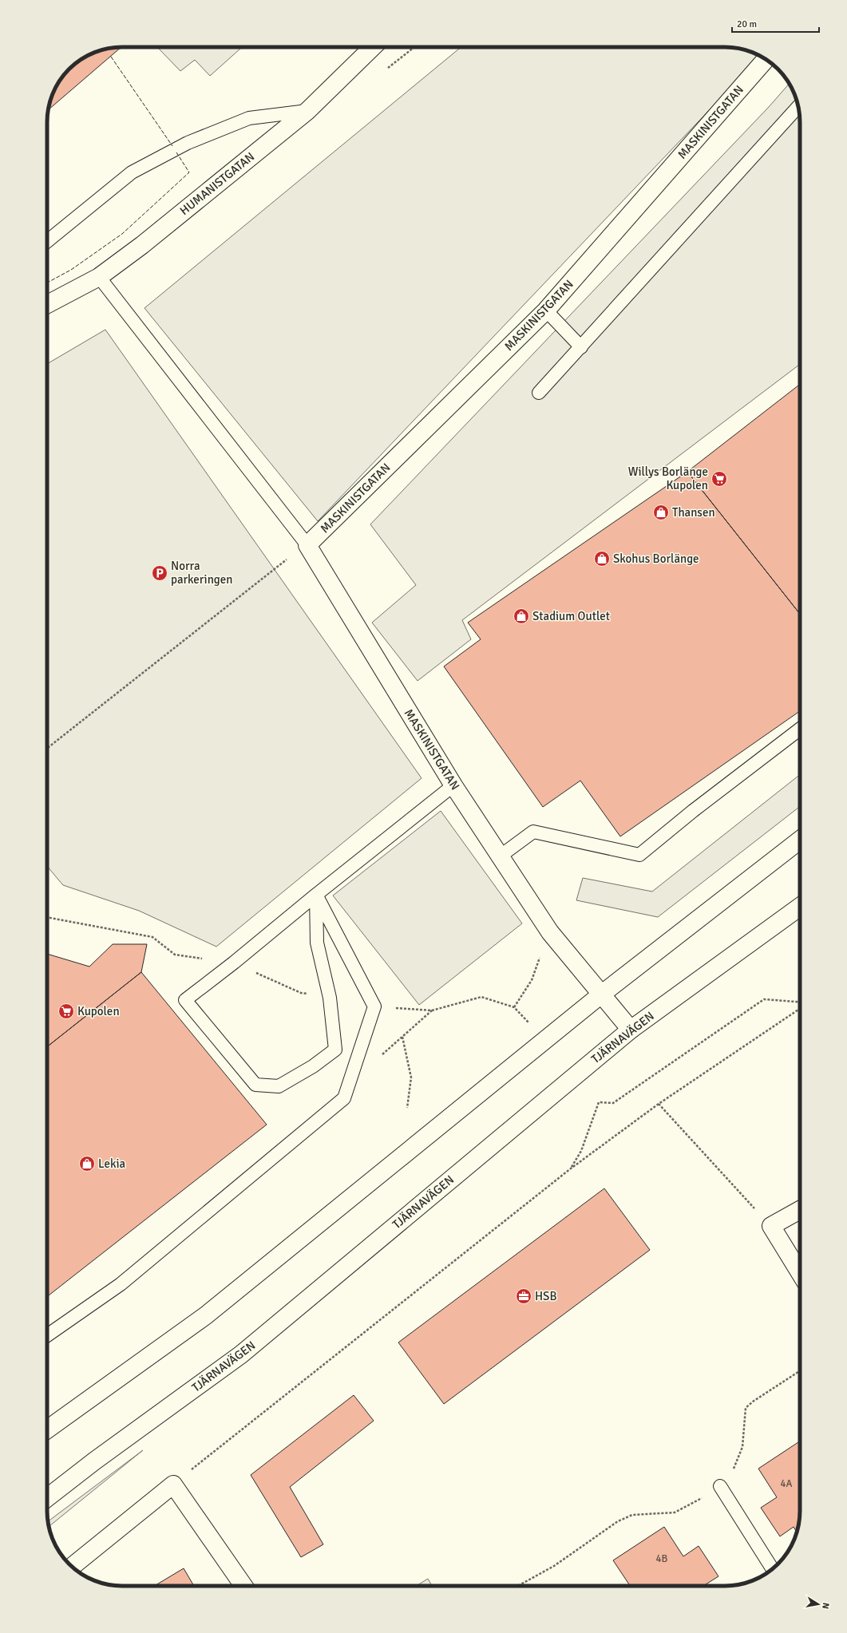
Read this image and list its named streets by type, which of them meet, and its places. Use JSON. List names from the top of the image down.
{
  "streets": {
    "main road": ["MASKINISTGATAN", "HUMANISTGATAN", "TJÄRNAVÄGEN"]
  },
  "crossings": [
    ["MASKINISTGATAN", "TJÄRNAVÄGEN"]
  ],
  "places": {
    "supermarket": ["Willys Borlänge Kupolen", "Kupolen"],
    "shop": [
      "Thansen",
      "Skohus Borlänge",
      "Stadium Outlet",
      "Lekia"
    ],
    "parking": ["Norra parkeringen"],
    "office": ["HSB"]
  },
  "house_numbers": ["4A", "4B"],
  "scale_bar": "20 m",
  "north": "right"
}
